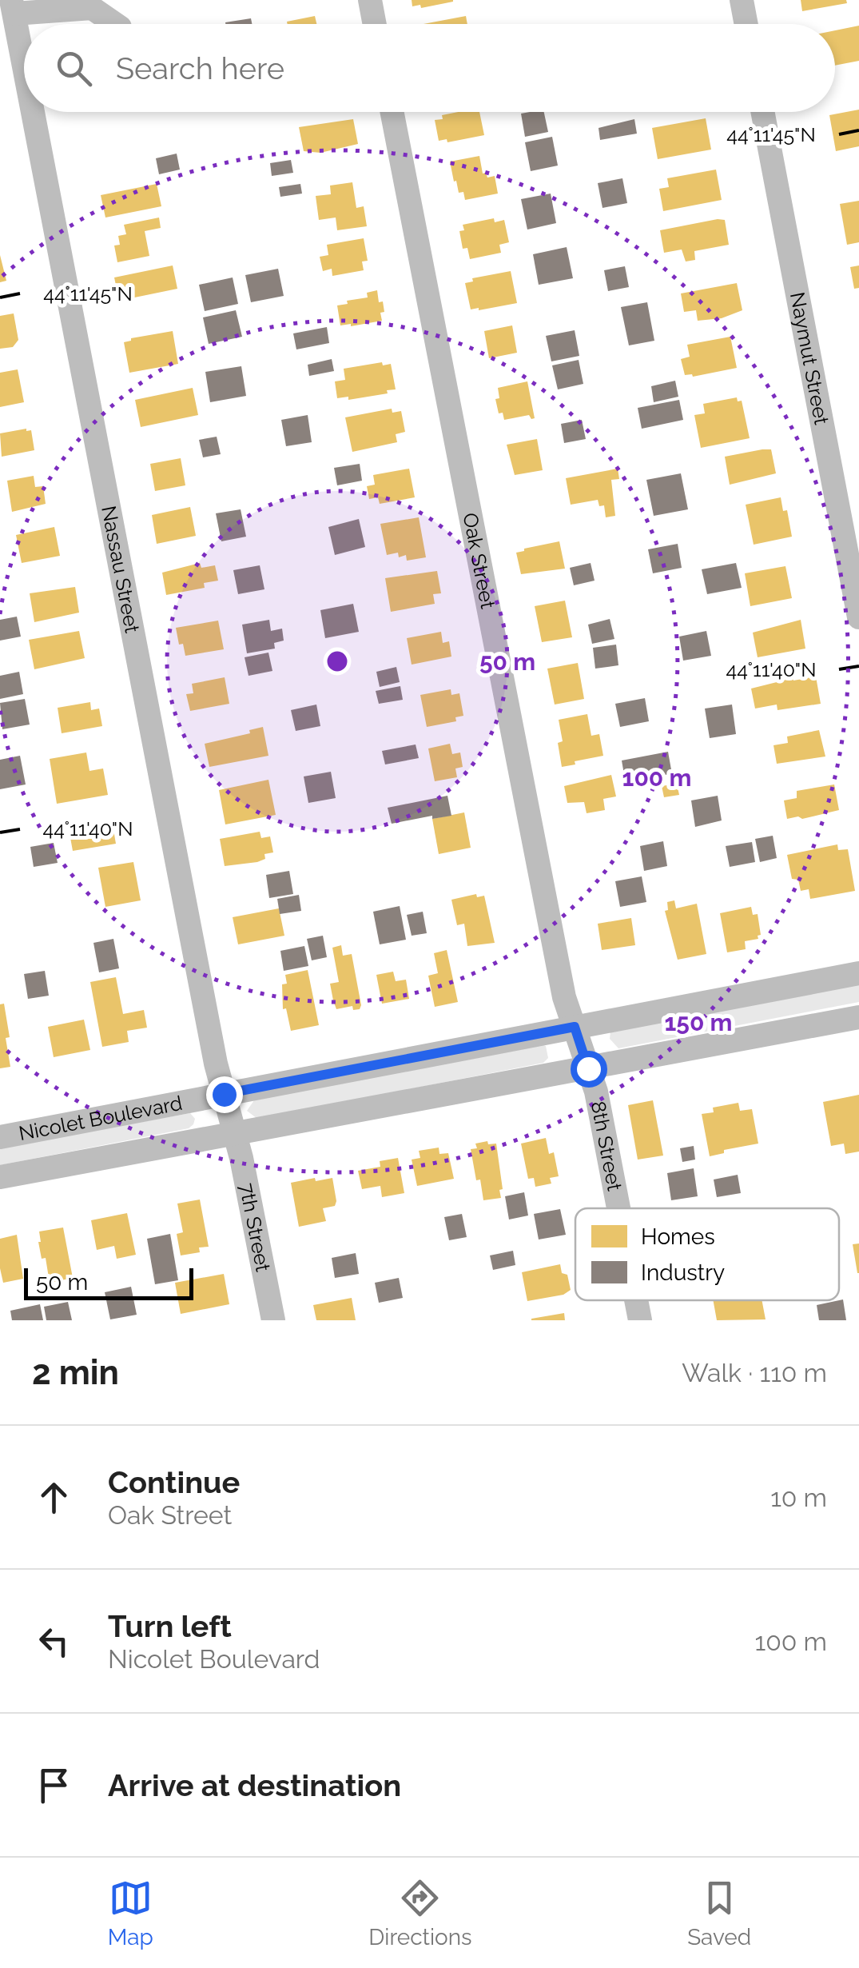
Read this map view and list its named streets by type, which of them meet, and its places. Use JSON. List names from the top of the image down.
{
  "streets": {
    "street": [
      "Naymut Street",
      "Oak Street",
      "Nassau Street",
      "Nicolet Boulevard",
      "8th Street",
      "7th Street"
    ]
  },
  "crossings": [
    ["Oak Street", "Nicolet Boulevard"],
    ["Oak Street", "8th Street"],
    ["Nassau Street", "Nicolet Boulevard"],
    ["Nassau Street", "7th Street"],
    ["Nicolet Boulevard", "8th Street"],
    ["Nicolet Boulevard", "7th Street"]
  ],
  "legend": ["Homes", "Industry"],
  "scale_bar": "50 m",
  "page": {
    "search": "Search here",
    "scale": "50 m",
    "heading": ["2 min", "Walk · 110 m"],
    "list": [
      ["Continue", "Oak Street", "10 m"],
      ["Turn left", "Nicolet Boulevard", "100 m"],
      "Arrive at destination"
    ],
    "nav": ["Map", "Directions", "Saved"]
  },
  "coordinates": ["44°11'45\"N", "44°11'40\"N"],
  "rings": ["50 m", "100 m", "150 m"]
}
